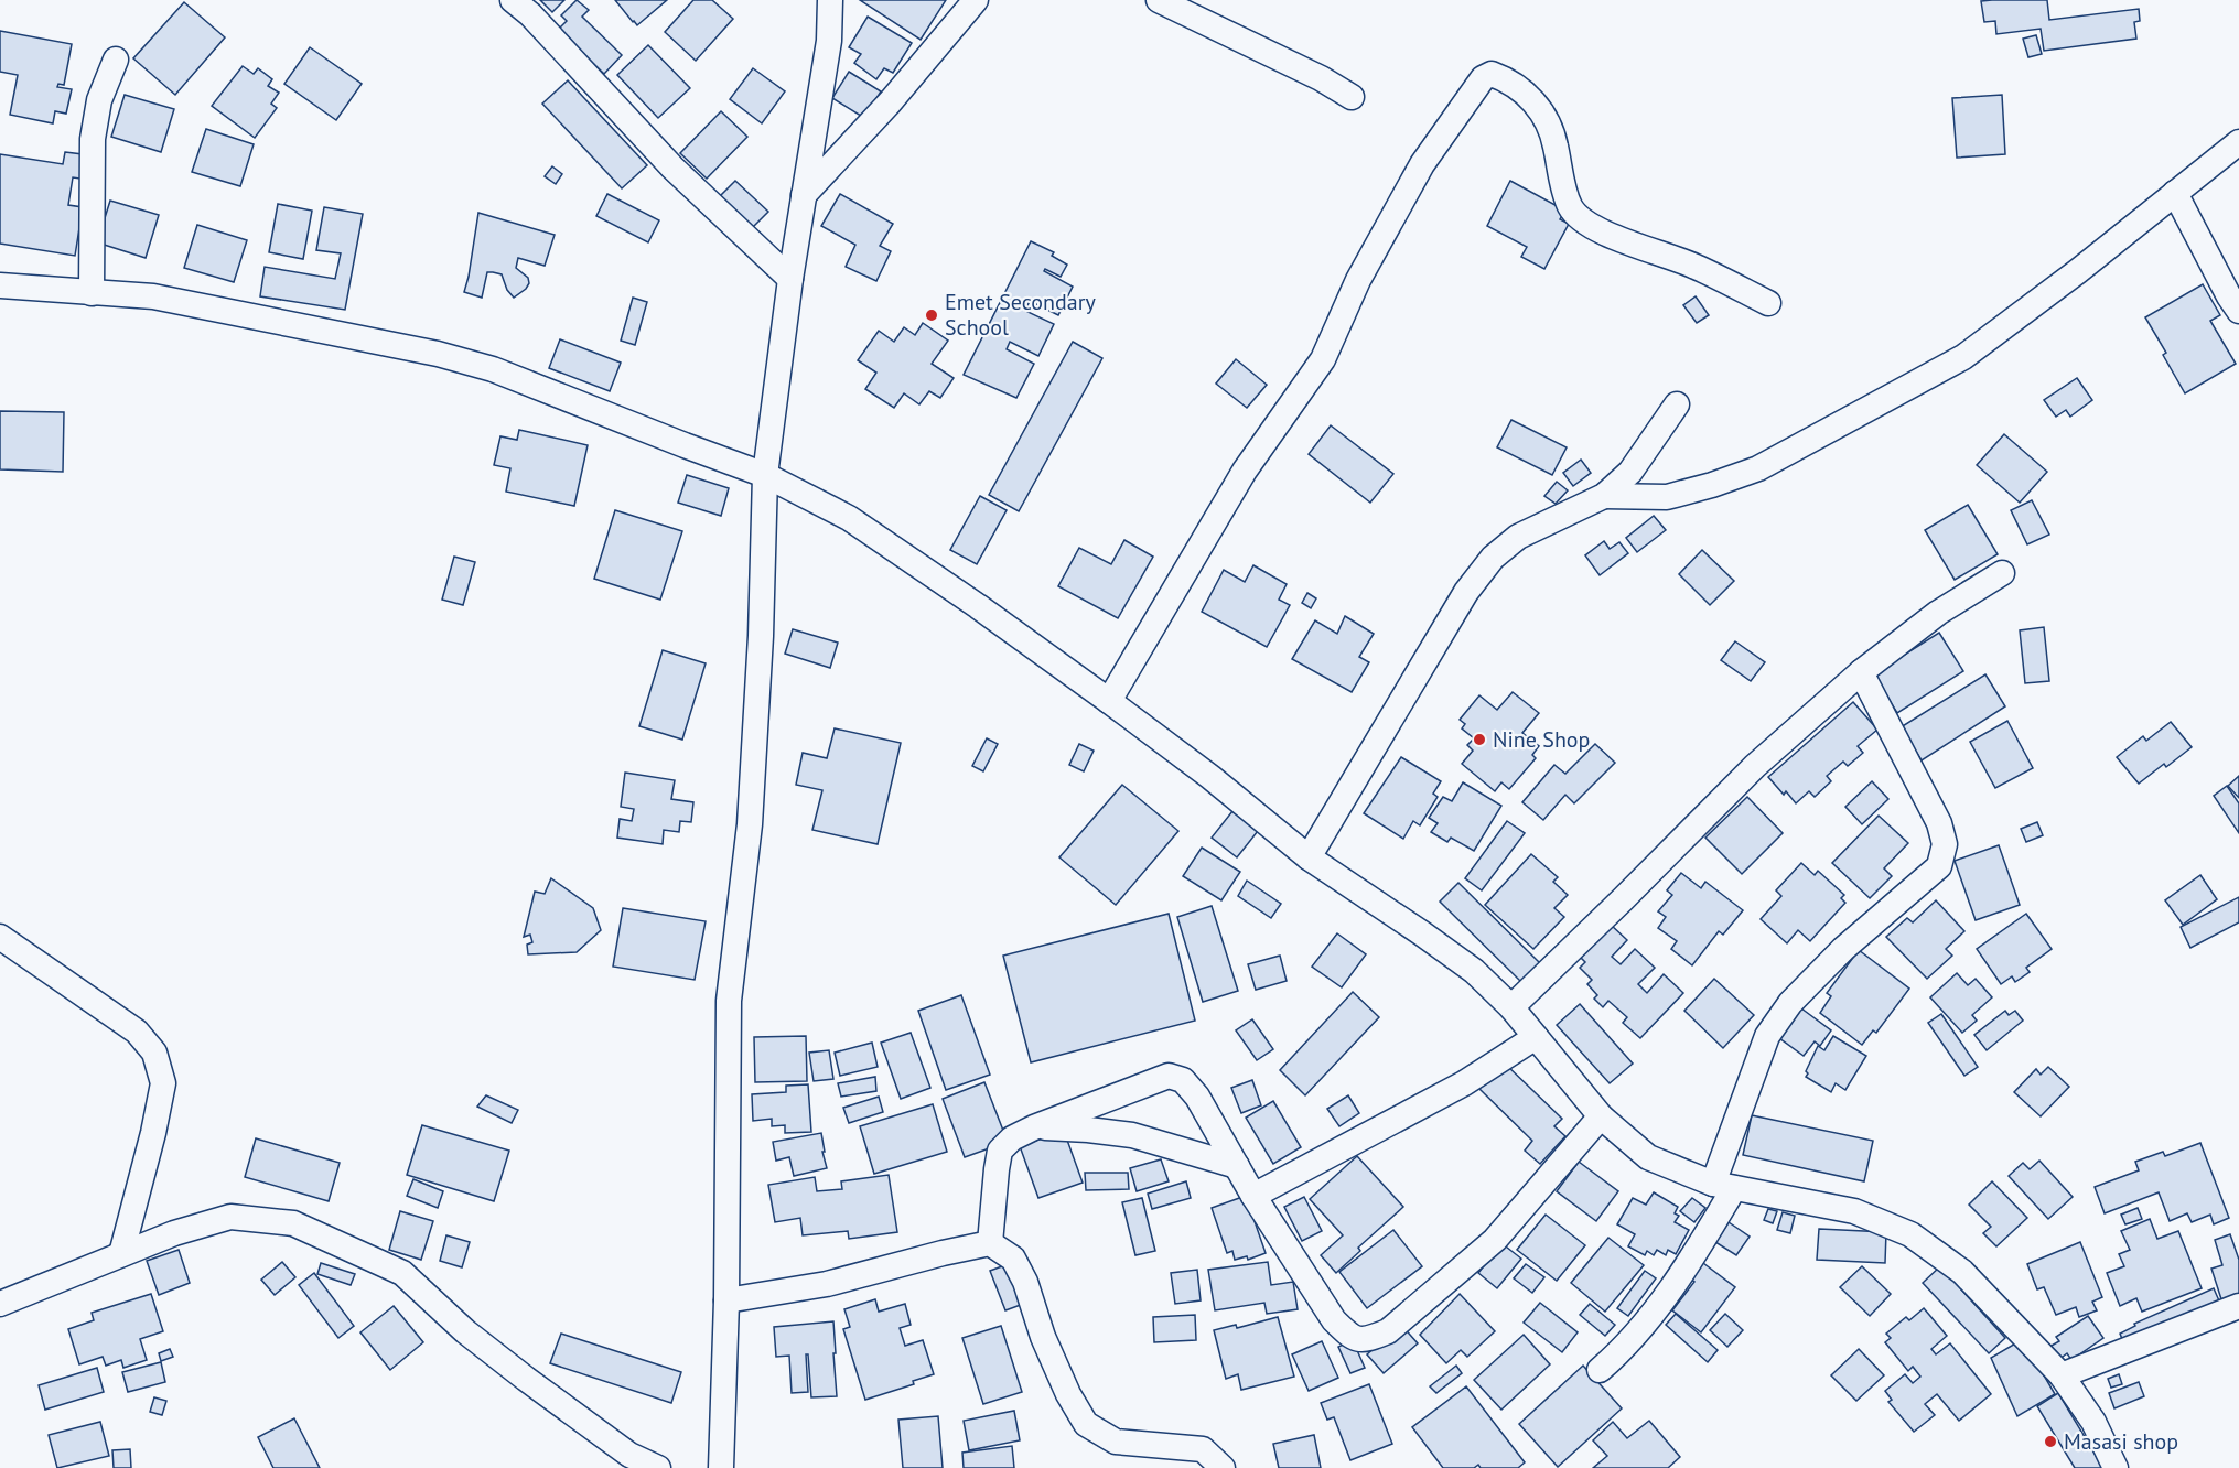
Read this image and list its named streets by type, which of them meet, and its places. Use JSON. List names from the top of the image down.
{
  "places": ["Emet Secondary School", "Nine Shop", "Masasi shop"]
}
